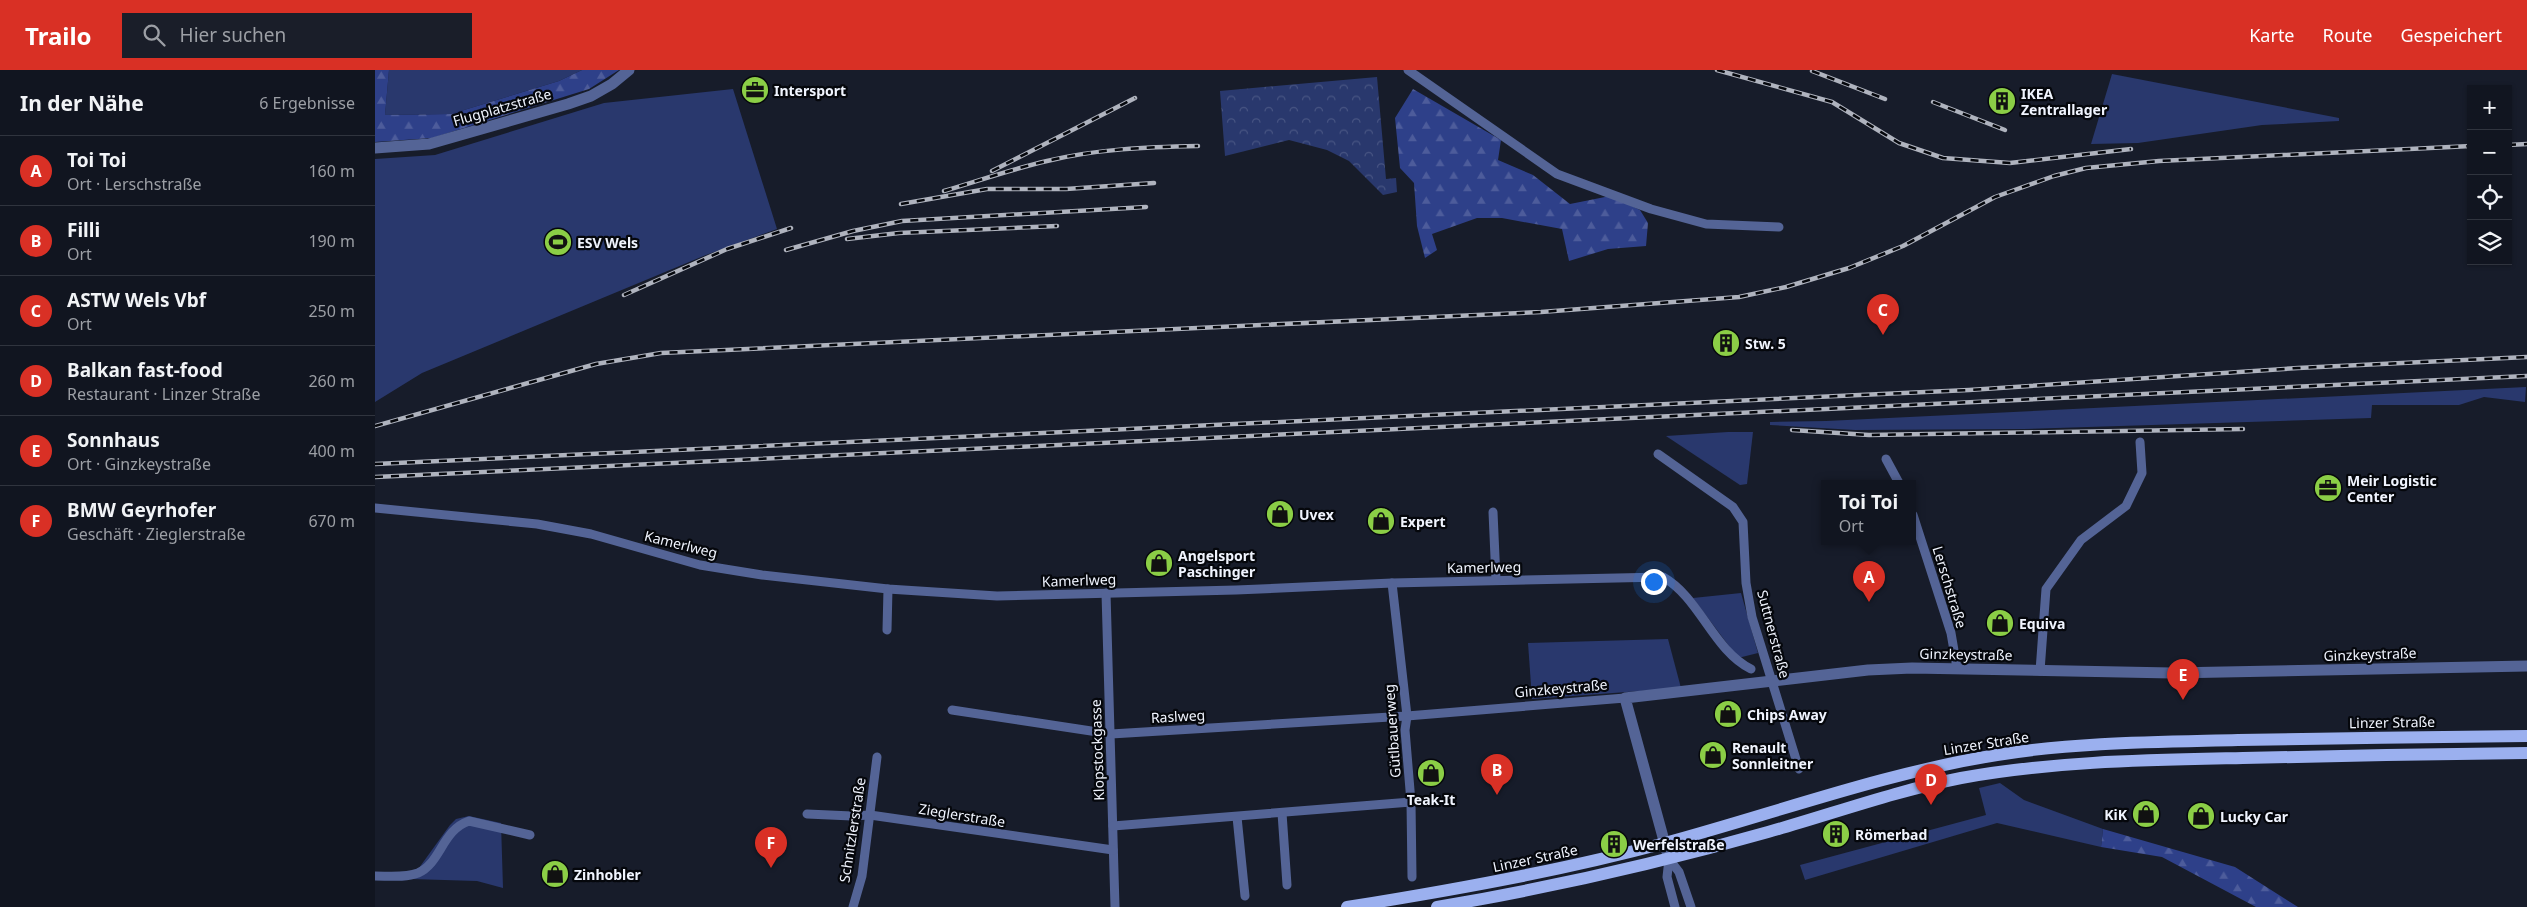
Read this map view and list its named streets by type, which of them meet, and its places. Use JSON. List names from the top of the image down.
{
  "streets": {
    "main road": ["Linzer Straße"],
    "street": [
      "Flugplatzstraße",
      "Kamerlweg",
      "Lerschstraße",
      "Suttnerstraße",
      "Ginzkeystraße",
      "Raslweg",
      "Gütlbauerweg",
      "Klopstockgasse",
      "Zieglerstraße",
      "Schnitzlerstraße"
    ]
  },
  "crossings": [
    ["Kamerlweg", "Gütlbauerweg"],
    ["Kamerlweg", "Klopstockgasse"],
    ["Lerschstraße", "Ginzkeystraße"],
    ["Suttnerstraße", "Ginzkeystraße"],
    ["Ginzkeystraße", "Raslweg"],
    ["Ginzkeystraße", "Gütlbauerweg"],
    ["Raslweg", "Gütlbauerweg"],
    ["Raslweg", "Klopstockgasse"],
    ["Klopstockgasse", "Zieglerstraße"],
    ["Zieglerstraße", "Schnitzlerstraße"]
  ],
  "places": {
    "office": ["Intersport", "Meir Logistic Center"],
    "building": [
      "IKEA Zentrallager",
      "Stw. 5",
      "Römerbad",
      "Werfelstraße"
    ],
    "sports": ["ESV Wels"],
    "shop": [
      "Uvex",
      "Expert",
      "Angelsport Paschinger",
      "Equiva",
      "Chips Away",
      "Renault Sonnleitner",
      "Teak-It",
      "KiK",
      "Lucky Car",
      "Zinhobler"
    ]
  },
  "page": {
    "header": "Trailo",
    "search": "Hier suchen",
    "nav": ["Karte", "Route", "Gespeichert"],
    "heading": ["In der Nähe", "6 Ergebnisse"],
    "map_buttons": ["+", "−"],
    "list": [
      {
        "mark": "A",
        "name": "Toi Toi",
        "note": "Ort · Lerschstraße",
        "value": "160 m"
      },
      {
        "mark": "B",
        "name": "Filli",
        "note": "Ort",
        "value": "190 m"
      },
      {
        "mark": "C",
        "name": "ASTW Wels Vbf",
        "note": "Ort",
        "value": "250 m"
      },
      {
        "mark": "D",
        "name": "Balkan fast-food",
        "note": "Restaurant · Linzer Straße",
        "value": "260 m"
      },
      {
        "mark": "E",
        "name": "Sonnhaus",
        "note": "Ort · Ginzkeystraße",
        "value": "400 m"
      },
      {
        "mark": "F",
        "name": "BMW Geyrhofer",
        "note": "Geschäft · Zieglerstraße",
        "value": "670 m"
      }
    ],
    "pins": [
      "C",
      "A",
      "E",
      "B",
      "D",
      "F"
    ],
    "popup": ["Toi Toi", "Ort"]
  }
}
